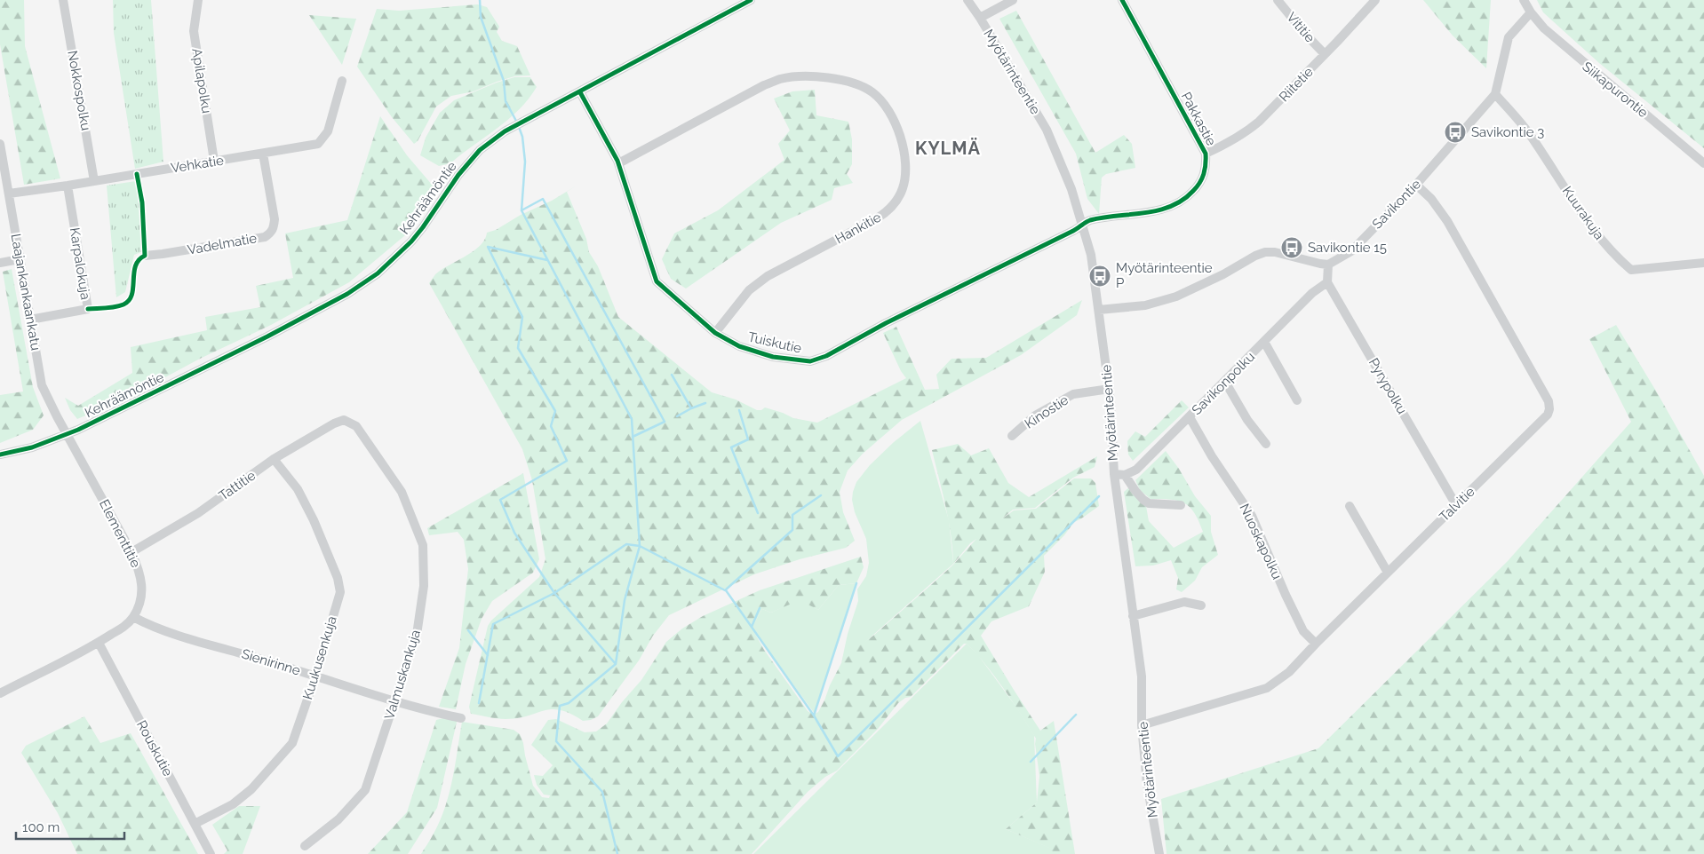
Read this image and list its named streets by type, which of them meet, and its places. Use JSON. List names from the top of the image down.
{
  "streets": {
    "street": [
      "Vititie",
      "Myötärinteentie",
      "Apilapolku",
      "Riitetie",
      "Siikapurontie",
      "Nokkospolku",
      "Pakkastie",
      "Vehkatie",
      "Kehräämöntie",
      "Savikontie",
      "Kuurakuja",
      "Hankitie",
      "Vadelmatie",
      "Karpalokuja",
      "Laajankankaankatu",
      "Tuiskutie",
      "Savikonpolku",
      "Pyrypolku",
      "Kinostie",
      "Tattitie",
      "Talvitie",
      "Elementtitie",
      "Nuoskapolku",
      "Kuukusenkuja",
      "Sienirinne",
      "Valmuskankuja",
      "Rouskutie"
    ]
  },
  "crossings": [
    ["Vititie", "Riitetie"],
    ["Myötärinteentie", "Pakkastie"],
    ["Myötärinteentie", "Tuiskutie"],
    ["Myötärinteentie", "Kinostie"],
    ["Myötärinteentie", "Talvitie"],
    ["Apilapolku", "Vehkatie"],
    ["Riitetie", "Pakkastie"],
    ["Nokkospolku", "Vehkatie"],
    ["Pakkastie", "Tuiskutie"],
    ["Vehkatie", "Vadelmatie"],
    ["Vehkatie", "Karpalokuja"],
    ["Vehkatie", "Laajankankaankatu"],
    ["Kehräämöntie", "Laajankankaankatu"],
    ["Kehräämöntie", "Tuiskutie"],
    ["Kehräämöntie", "Elementtitie"],
    ["Savikontie", "Kuurakuja"],
    ["Savikontie", "Talvitie"],
    ["Hankitie", "Tuiskutie"],
    ["Karpalokuja", "Laajankankaankatu"],
    ["Laajankankaankatu", "Elementtitie"],
    ["Savikonpolku", "Pyrypolku"],
    ["Savikonpolku", "Nuoskapolku"],
    ["Pyrypolku", "Talvitie"],
    ["Tattitie", "Elementtitie"],
    ["Tattitie", "Kuukusenkuja"],
    ["Tattitie", "Valmuskankuja"],
    ["Talvitie", "Nuoskapolku"],
    ["Elementtitie", "Sienirinne"],
    ["Elementtitie", "Rouskutie"],
    ["Kuukusenkuja", "Sienirinne"],
    ["Kuukusenkuja", "Rouskutie"],
    ["Sienirinne", "Valmuskankuja"]
  ],
  "districts": ["KYLMÄ"],
  "places": {
    "bus stop": ["Savikontie 3", "Savikontie 15", "Myötärinteentie P"]
  },
  "scale_bar": "100 m"
}
